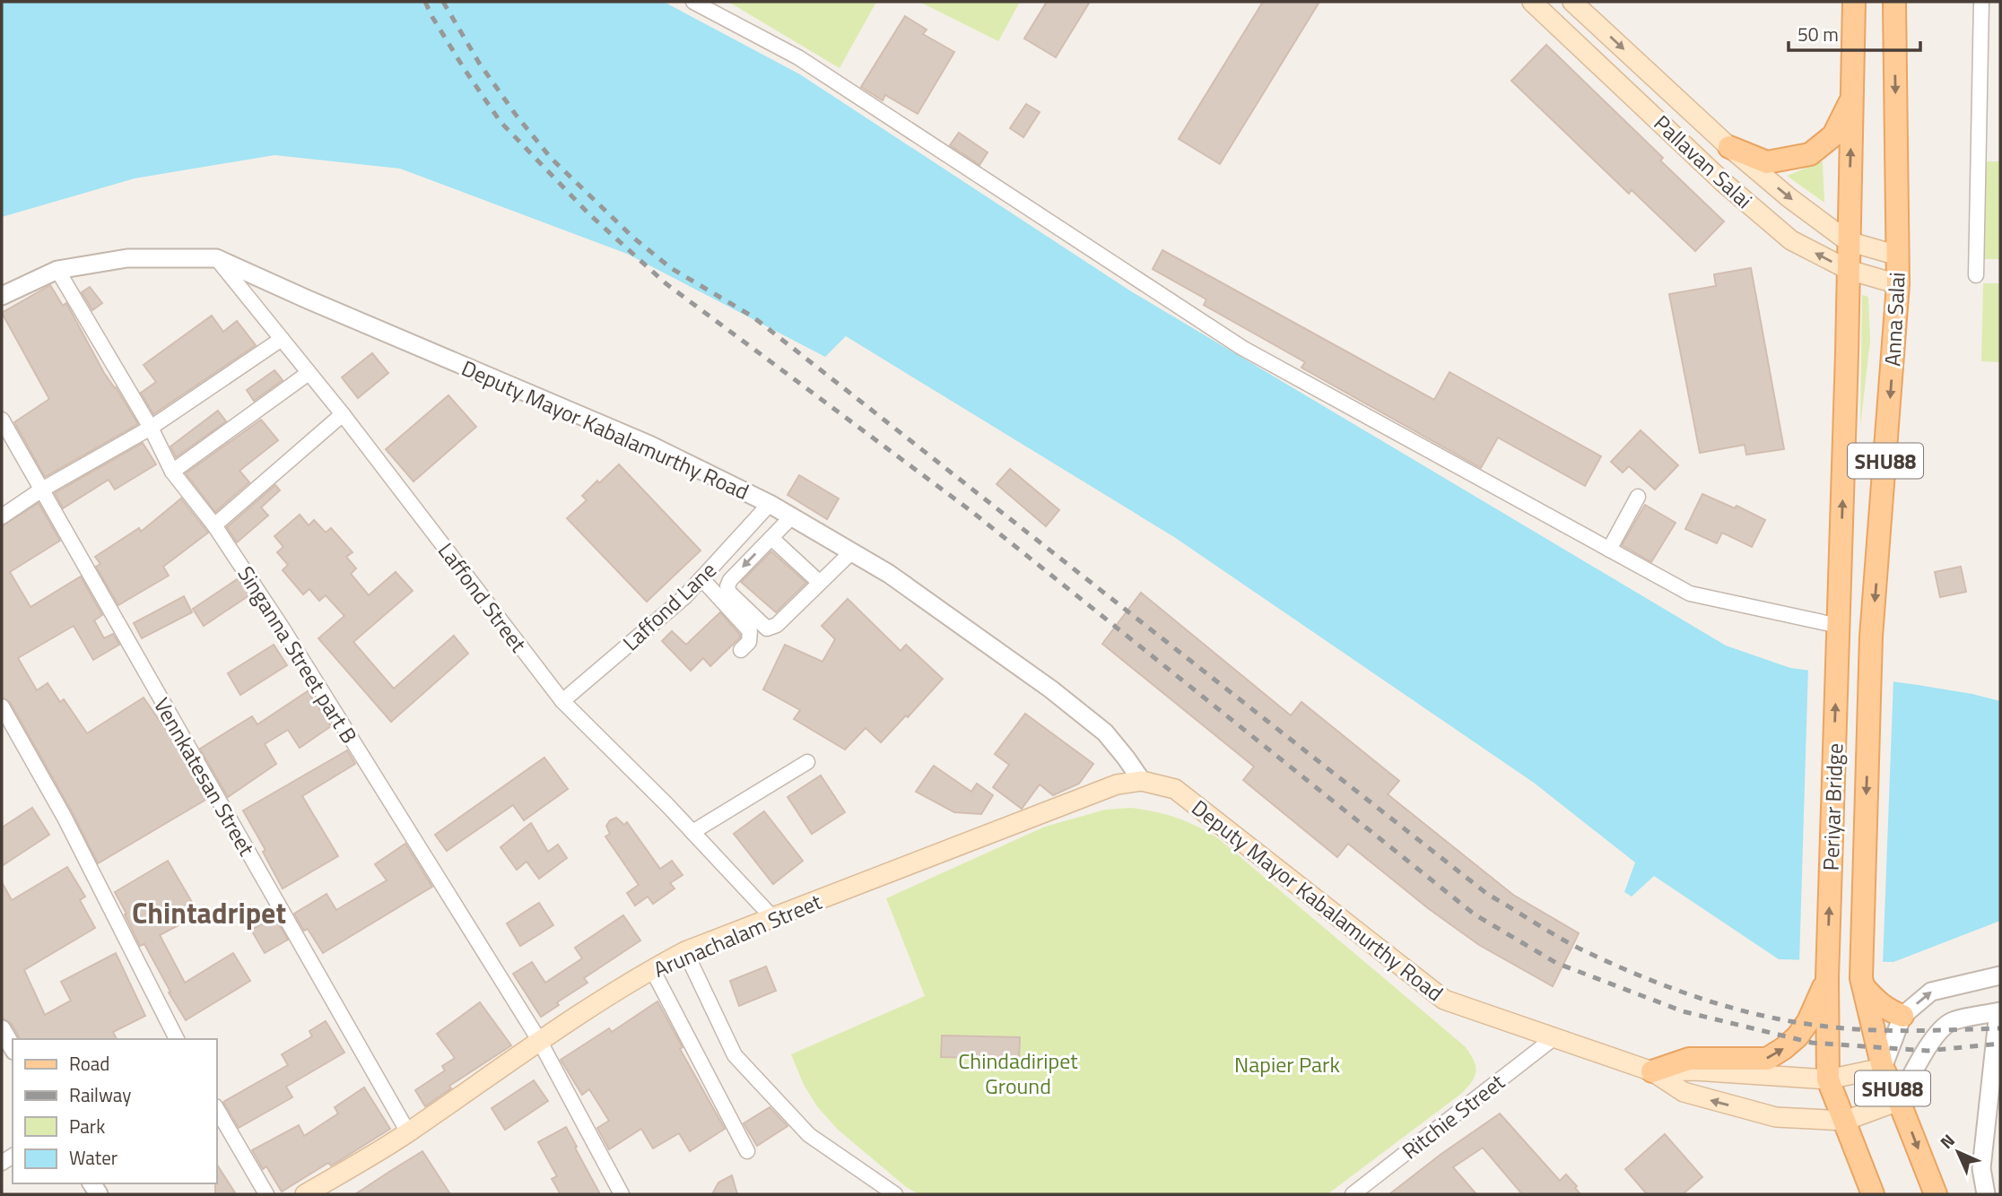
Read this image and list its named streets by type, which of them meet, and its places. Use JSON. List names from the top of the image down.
{
  "streets": {
    "main road": [
      "Pallavan Salai",
      "Anna Salai",
      "Deputy Mayor Kabalamurthy Road",
      "SHU88",
      "Periyar Bridge",
      "Arunachalam Street"
    ],
    "street": [
      "Laffond Street",
      "Laffond Lane",
      "Singanna Street part B",
      "Vennkatesan Street",
      "Ritchie Street"
    ]
  },
  "crossings": [
    ["Pallavan Salai", "Anna Salai"],
    ["Anna Salai", "Periyar Bridge"],
    ["Deputy Mayor Kabalamurthy Road", "SHU88"],
    ["Deputy Mayor Kabalamurthy Road", "Laffond Street"],
    ["Deputy Mayor Kabalamurthy Road", "Laffond Lane"],
    ["Deputy Mayor Kabalamurthy Road", "Singanna Street part B"],
    ["Deputy Mayor Kabalamurthy Road", "Arunachalam Street"],
    ["Deputy Mayor Kabalamurthy Road", "Ritchie Street"],
    ["SHU88", "Periyar Bridge"],
    ["Laffond Street", "Laffond Lane"],
    ["Laffond Street", "Arunachalam Street"],
    ["Singanna Street part B", "Arunachalam Street"],
    ["Vennkatesan Street", "Arunachalam Street"]
  ],
  "districts": ["Chintadripet"],
  "parks": ["Chindadiripet Ground", "Napier Park"],
  "legend": [
    "Road",
    "Railway",
    "Park",
    "Water"
  ],
  "scale_bar": "50 m",
  "north": "top left"
}
